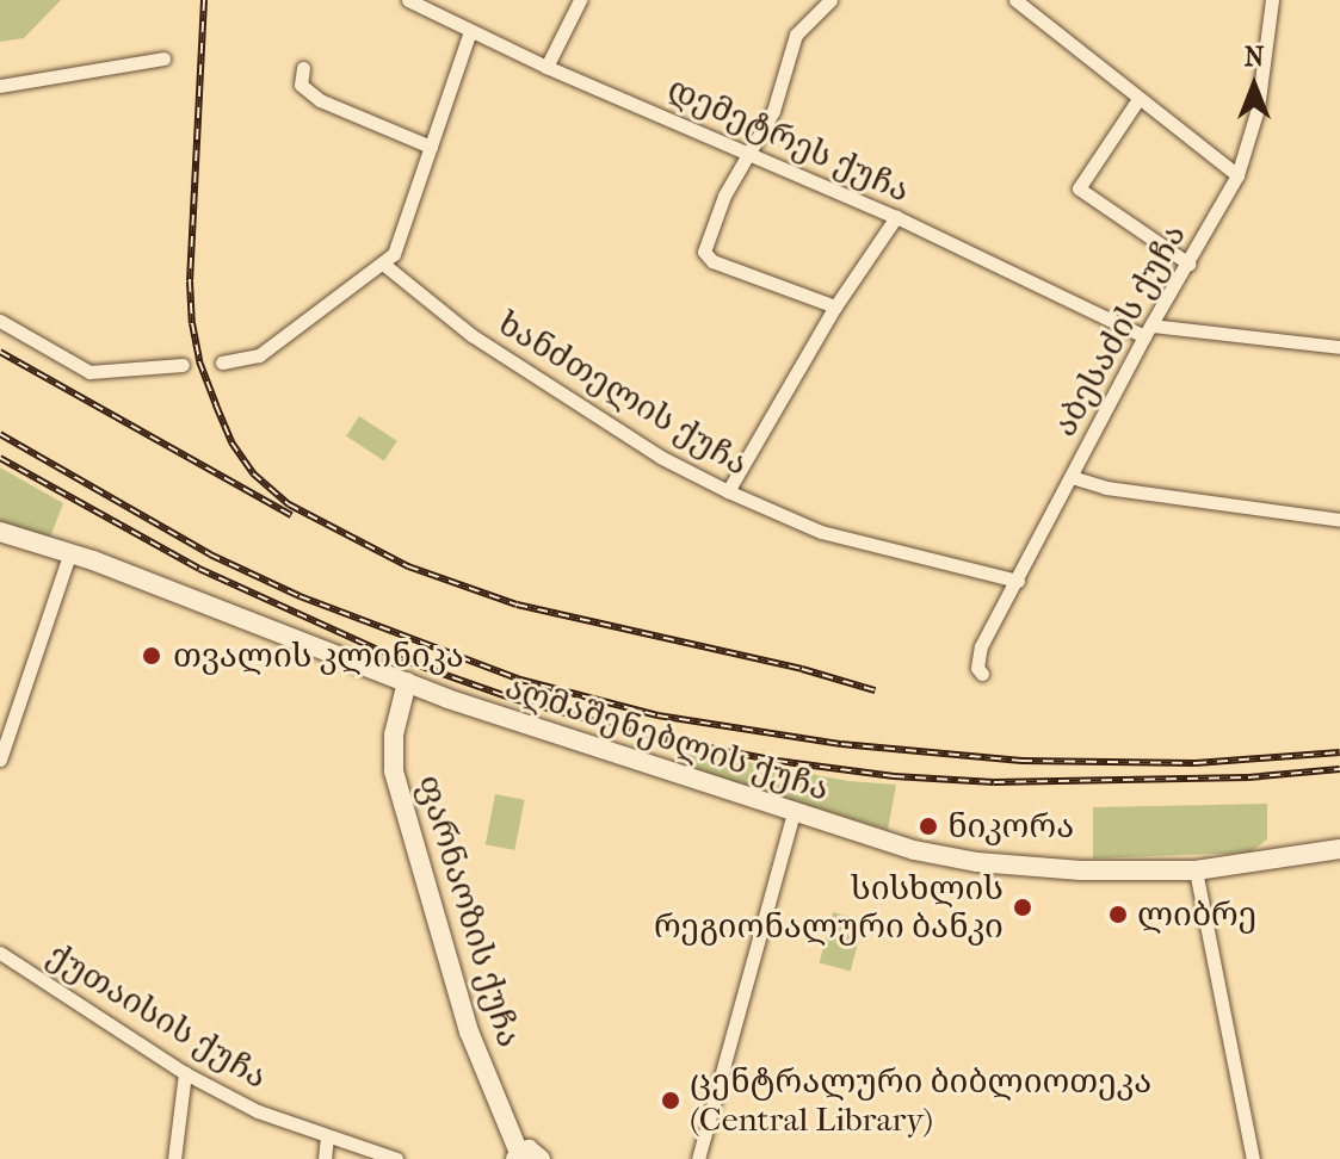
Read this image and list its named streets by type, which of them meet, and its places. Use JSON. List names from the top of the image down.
{
  "streets": {
    "main road": ["აღმაშენებლის ქუჩა", "ფარნაოზის ქუჩა"],
    "street": [
      "დემეტრეს ქუჩა",
      "აბესაძის ქუჩა",
      "ხანძთელის ქუჩა",
      "ქუთაისის ქუჩა"
    ]
  },
  "crossings": [
    ["დემეტრეს ქუჩა", "აბესაძის ქუჩა"],
    ["აბესაძის ქუჩა", "ხანძთელის ქუჩა"],
    ["აღმაშენებლის ქუჩა", "ფარნაოზის ქუჩა"]
  ],
  "places": [
    "თვალის კლინიკა",
    "ნიკორა",
    "სისხლის რეგიონალური ბანკი",
    "ლიბრე",
    "ცენტრალური ბიბლიოთეკა (Central Library)"
  ],
  "north": "top"
}
